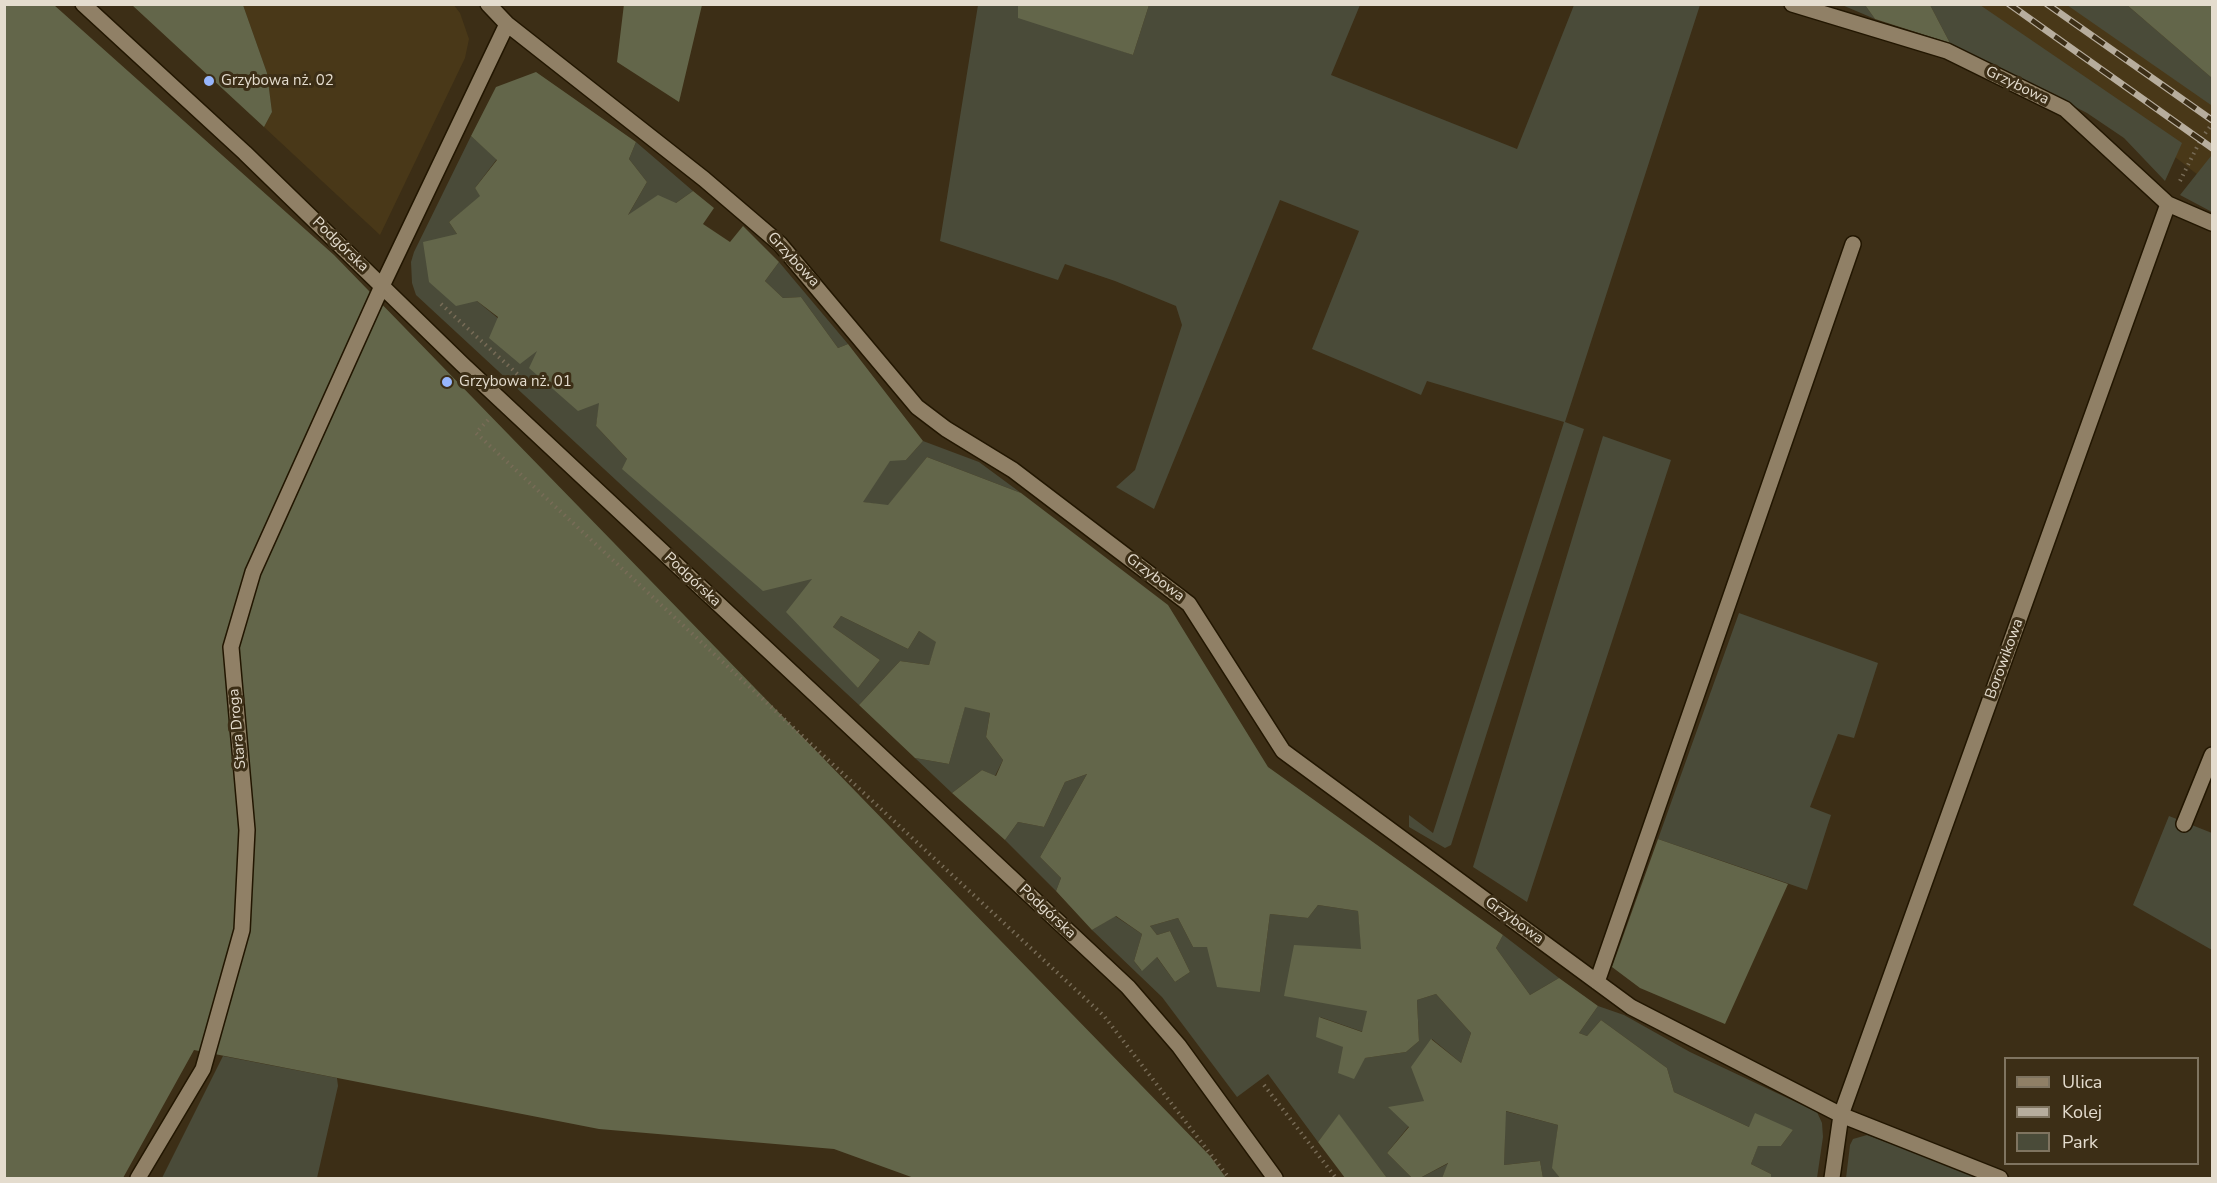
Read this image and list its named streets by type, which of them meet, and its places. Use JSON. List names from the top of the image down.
{
  "streets": {
    "street": [
      "Grzybowa",
      "Podgórska",
      "Borowikowa",
      "Stara Droga"
    ]
  },
  "crossings": [
    ["Grzybowa", "Borowikowa"],
    ["Grzybowa", "Stara Droga"],
    ["Podgórska", "Stara Droga"]
  ],
  "places": ["Grzybowa nż. 02", "Grzybowa nż. 01"],
  "legend": ["Ulica", "Kolej", "Park"]
}
